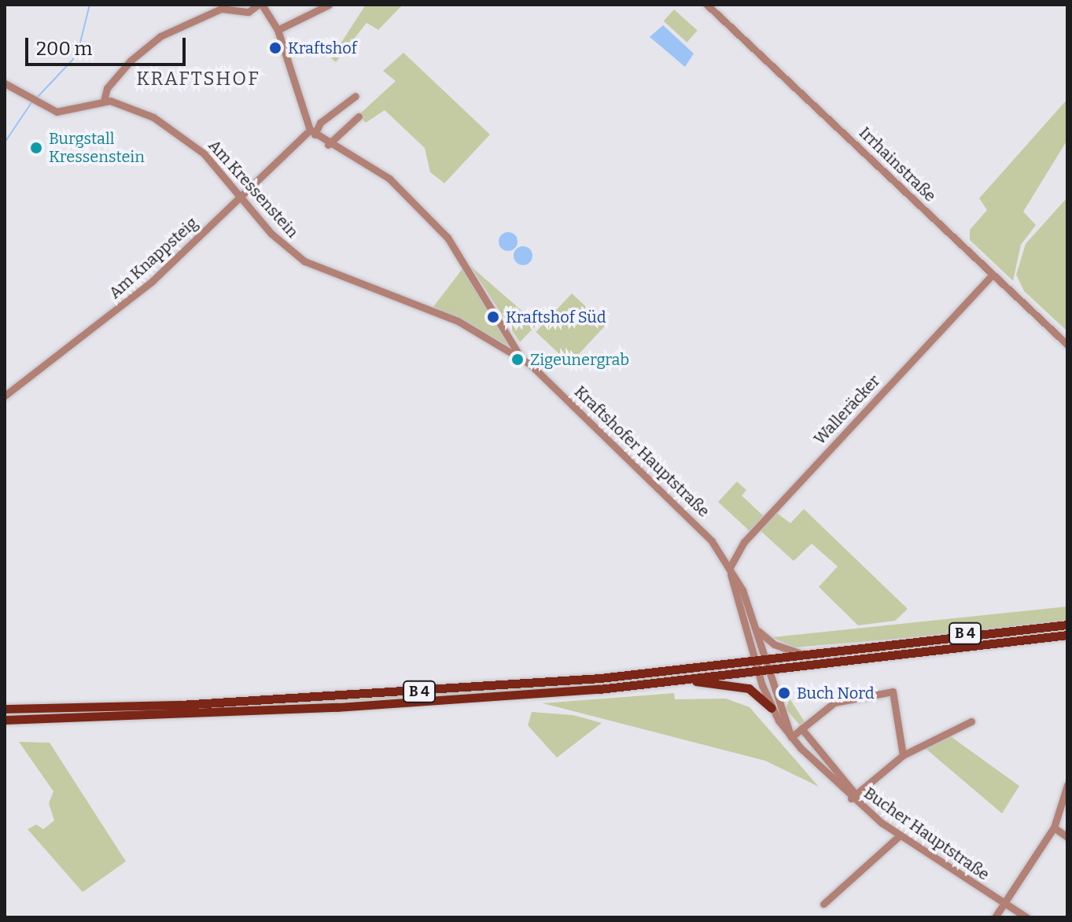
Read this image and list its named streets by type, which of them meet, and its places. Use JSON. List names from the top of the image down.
{
  "streets": {
    "main road": ["B 4"],
    "street": [
      "Irrhainstraße",
      "Am Kressenstein",
      "Am Knappsteig",
      "Walleräcker",
      "Kraftshofer Hauptstraße",
      "Bucher Hauptstraße"
    ]
  },
  "crossings": [
    ["Irrhainstraße", "Walleräcker"],
    ["Am Kressenstein", "Am Knappsteig"],
    ["Am Kressenstein", "Kraftshofer Hauptstraße"],
    ["Am Knappsteig", "Kraftshofer Hauptstraße"],
    ["Walleräcker", "Kraftshofer Hauptstraße"],
    ["Kraftshofer Hauptstraße", "B 4"],
    ["Kraftshofer Hauptstraße", "Bucher Hauptstraße"],
    ["B 4", "Bucher Hauptstraße"]
  ],
  "districts": ["KRAFTSHOF"],
  "places": [
    "Kraftshof",
    "Burgstall Kressenstein",
    "Kraftshof Süd",
    "Zigeunergrab",
    "Buch Nord"
  ],
  "scale_bar": "200 m"
}
